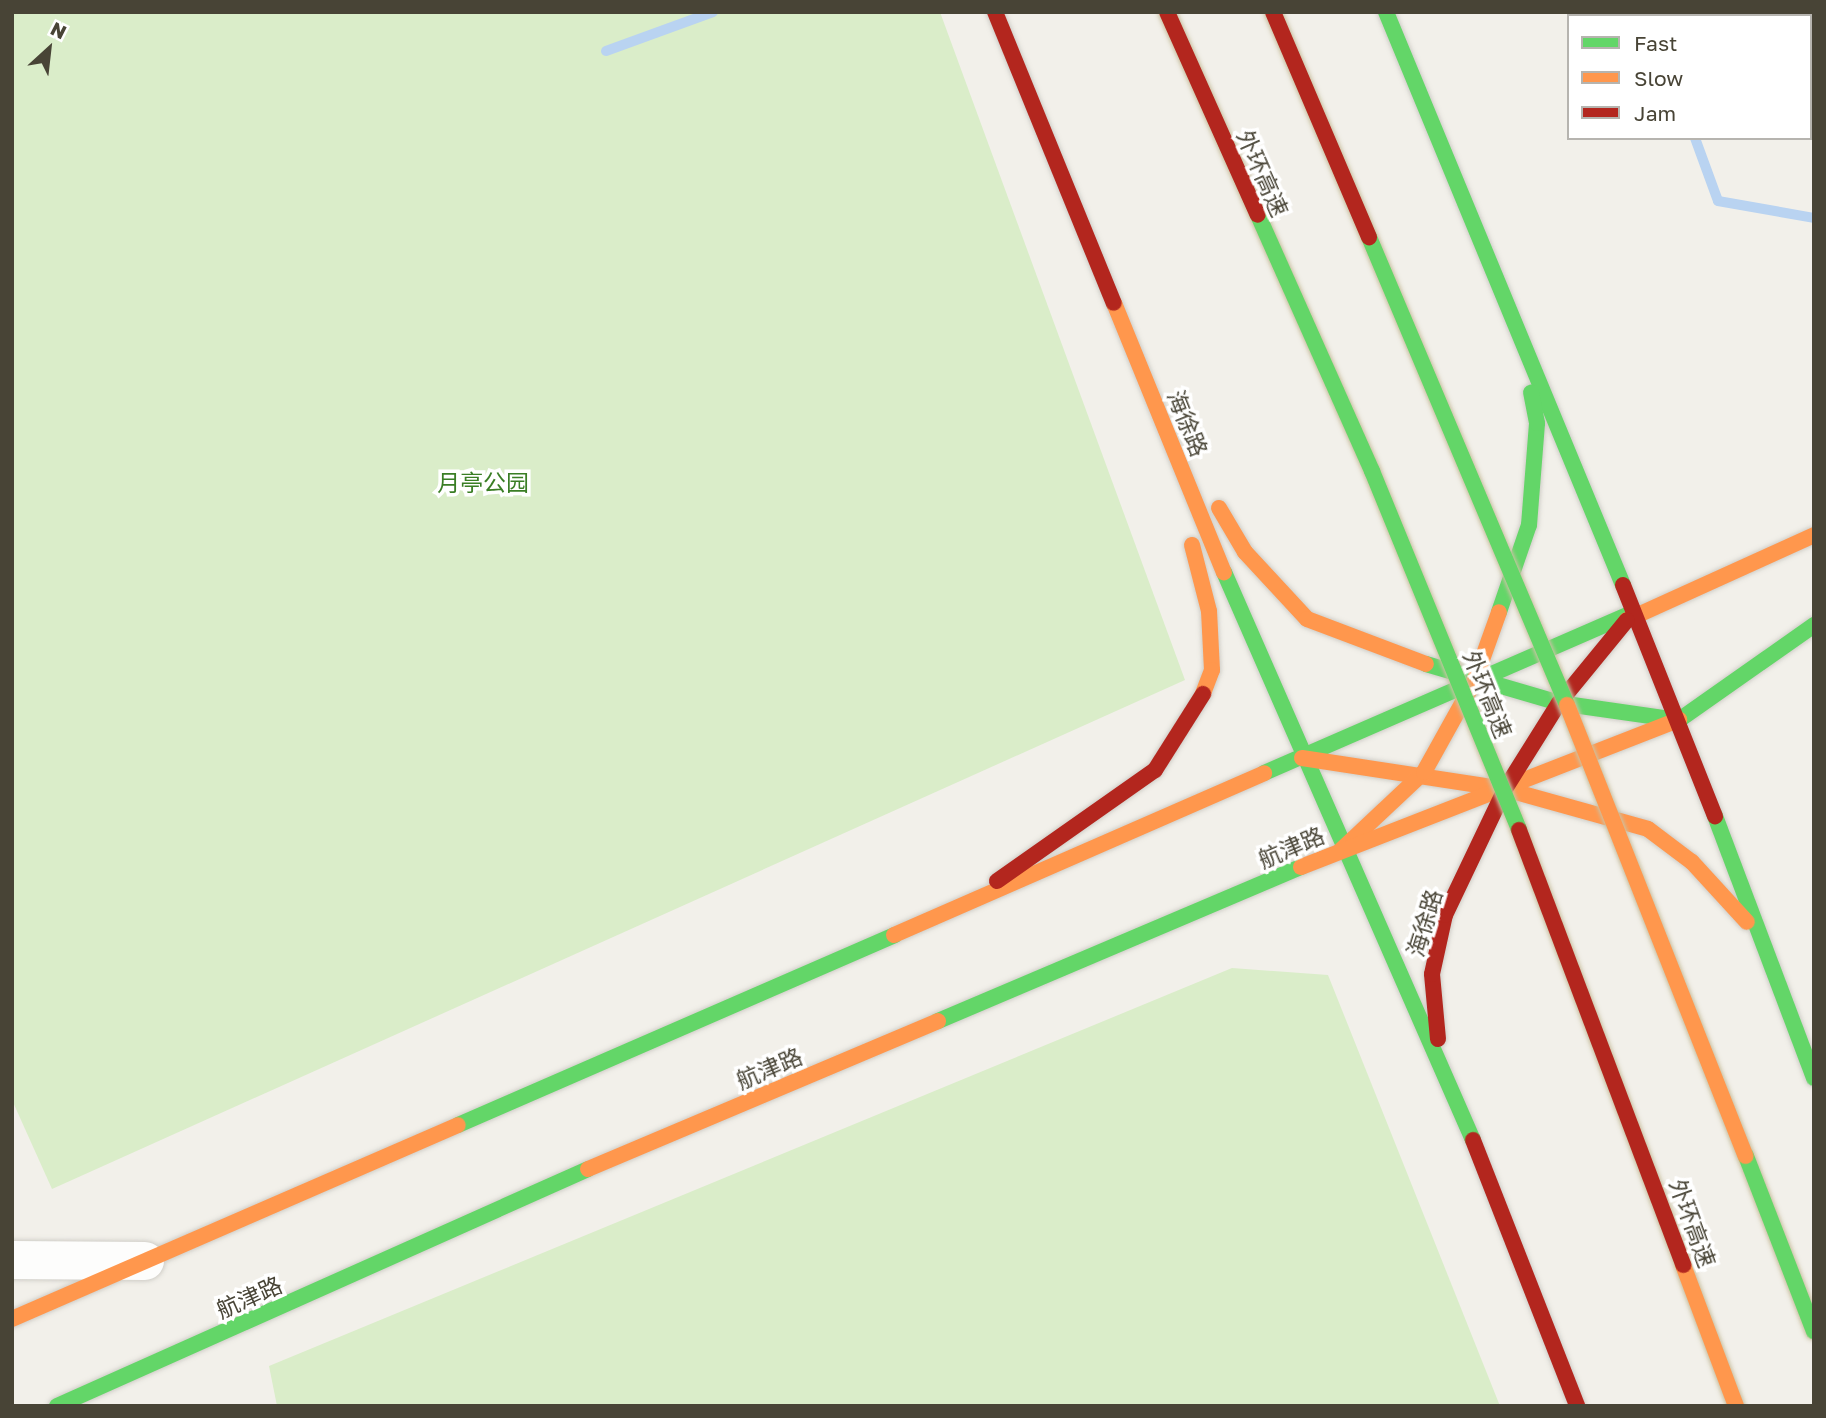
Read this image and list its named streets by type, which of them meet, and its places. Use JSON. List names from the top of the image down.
{
  "streets": {
    "main road": ["外环高速", "海徐路", "航津路"]
  },
  "crossings": [
    ["海徐路", "航津路"]
  ],
  "parks": ["月亭公园"],
  "legend": ["Fast", "Slow", "Jam"],
  "north": "top right"
}
